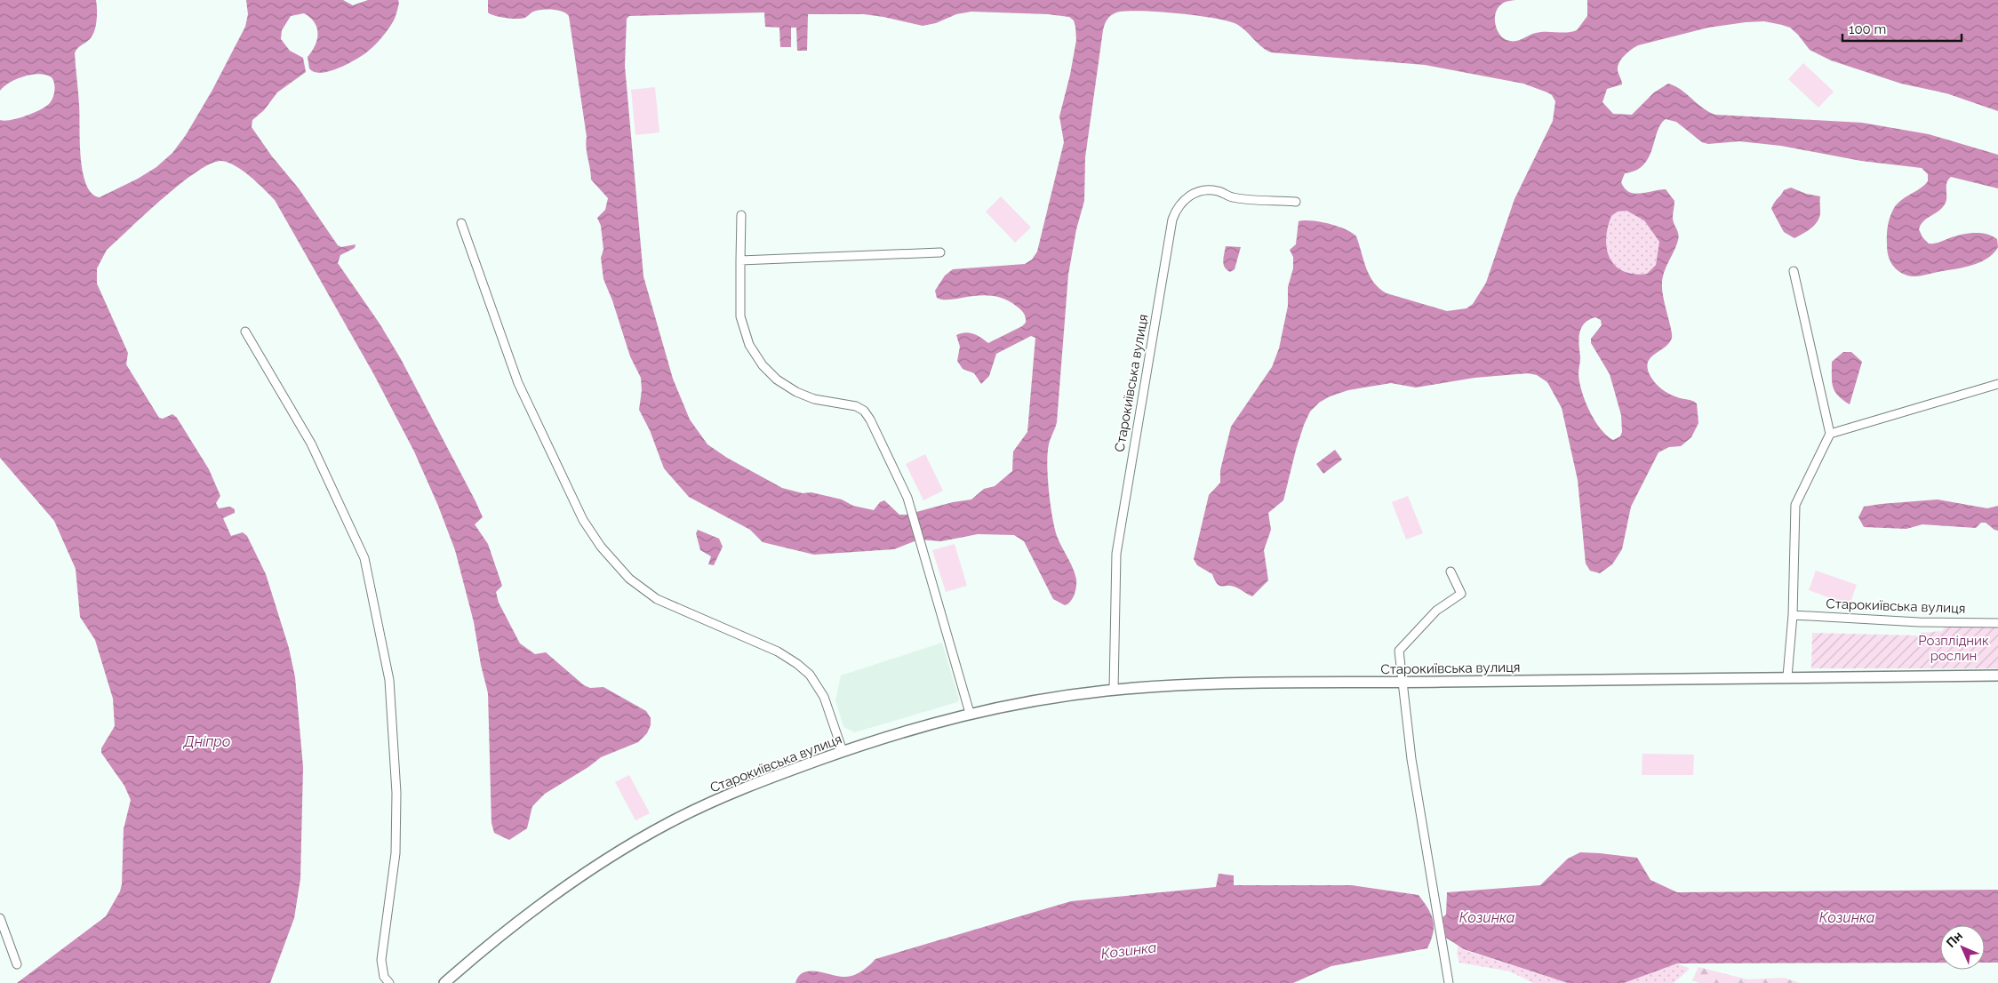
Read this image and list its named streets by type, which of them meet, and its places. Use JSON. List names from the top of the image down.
{
  "streets": {
    "street": ["Старокиївська вулиця"]
  },
  "water": ["Дніпро", "Козинка"],
  "parks": ["Розплідник рослин"],
  "scale_bar": "100 m",
  "north": "top left"
}
